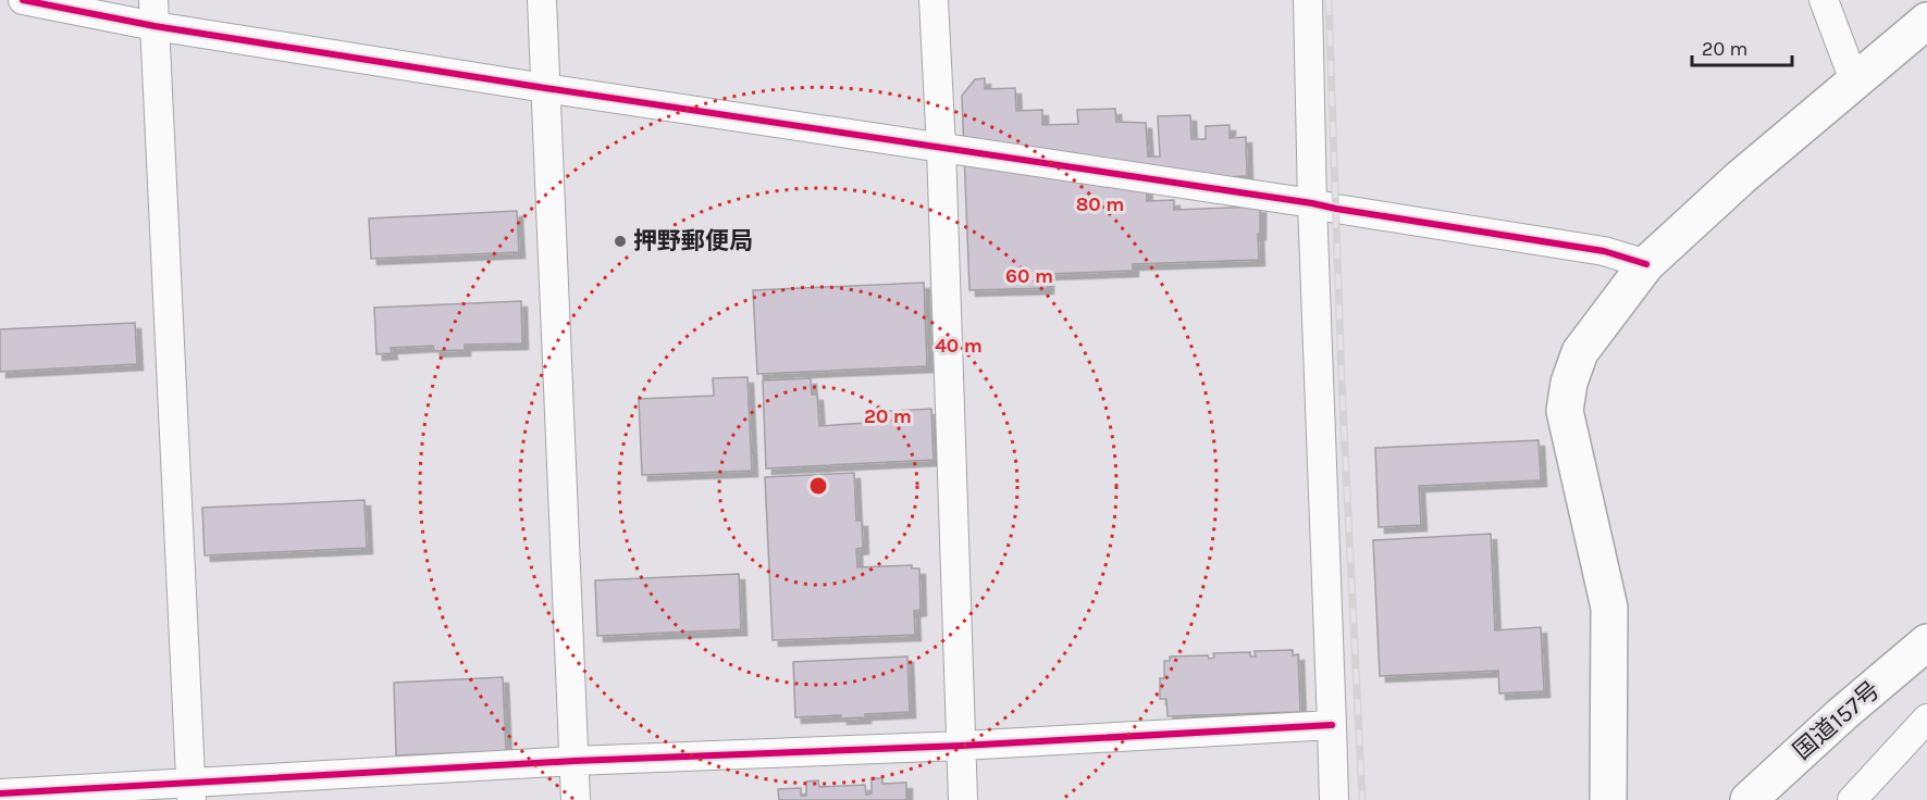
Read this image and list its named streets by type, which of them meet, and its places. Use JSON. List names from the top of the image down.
{
  "streets": {
    "main road": ["国道157号"]
  },
  "places": ["押野郵便局"],
  "scale_bar": "20 m",
  "rings": [
    "80 m",
    "60 m",
    "40 m",
    "20 m"
  ]
}
